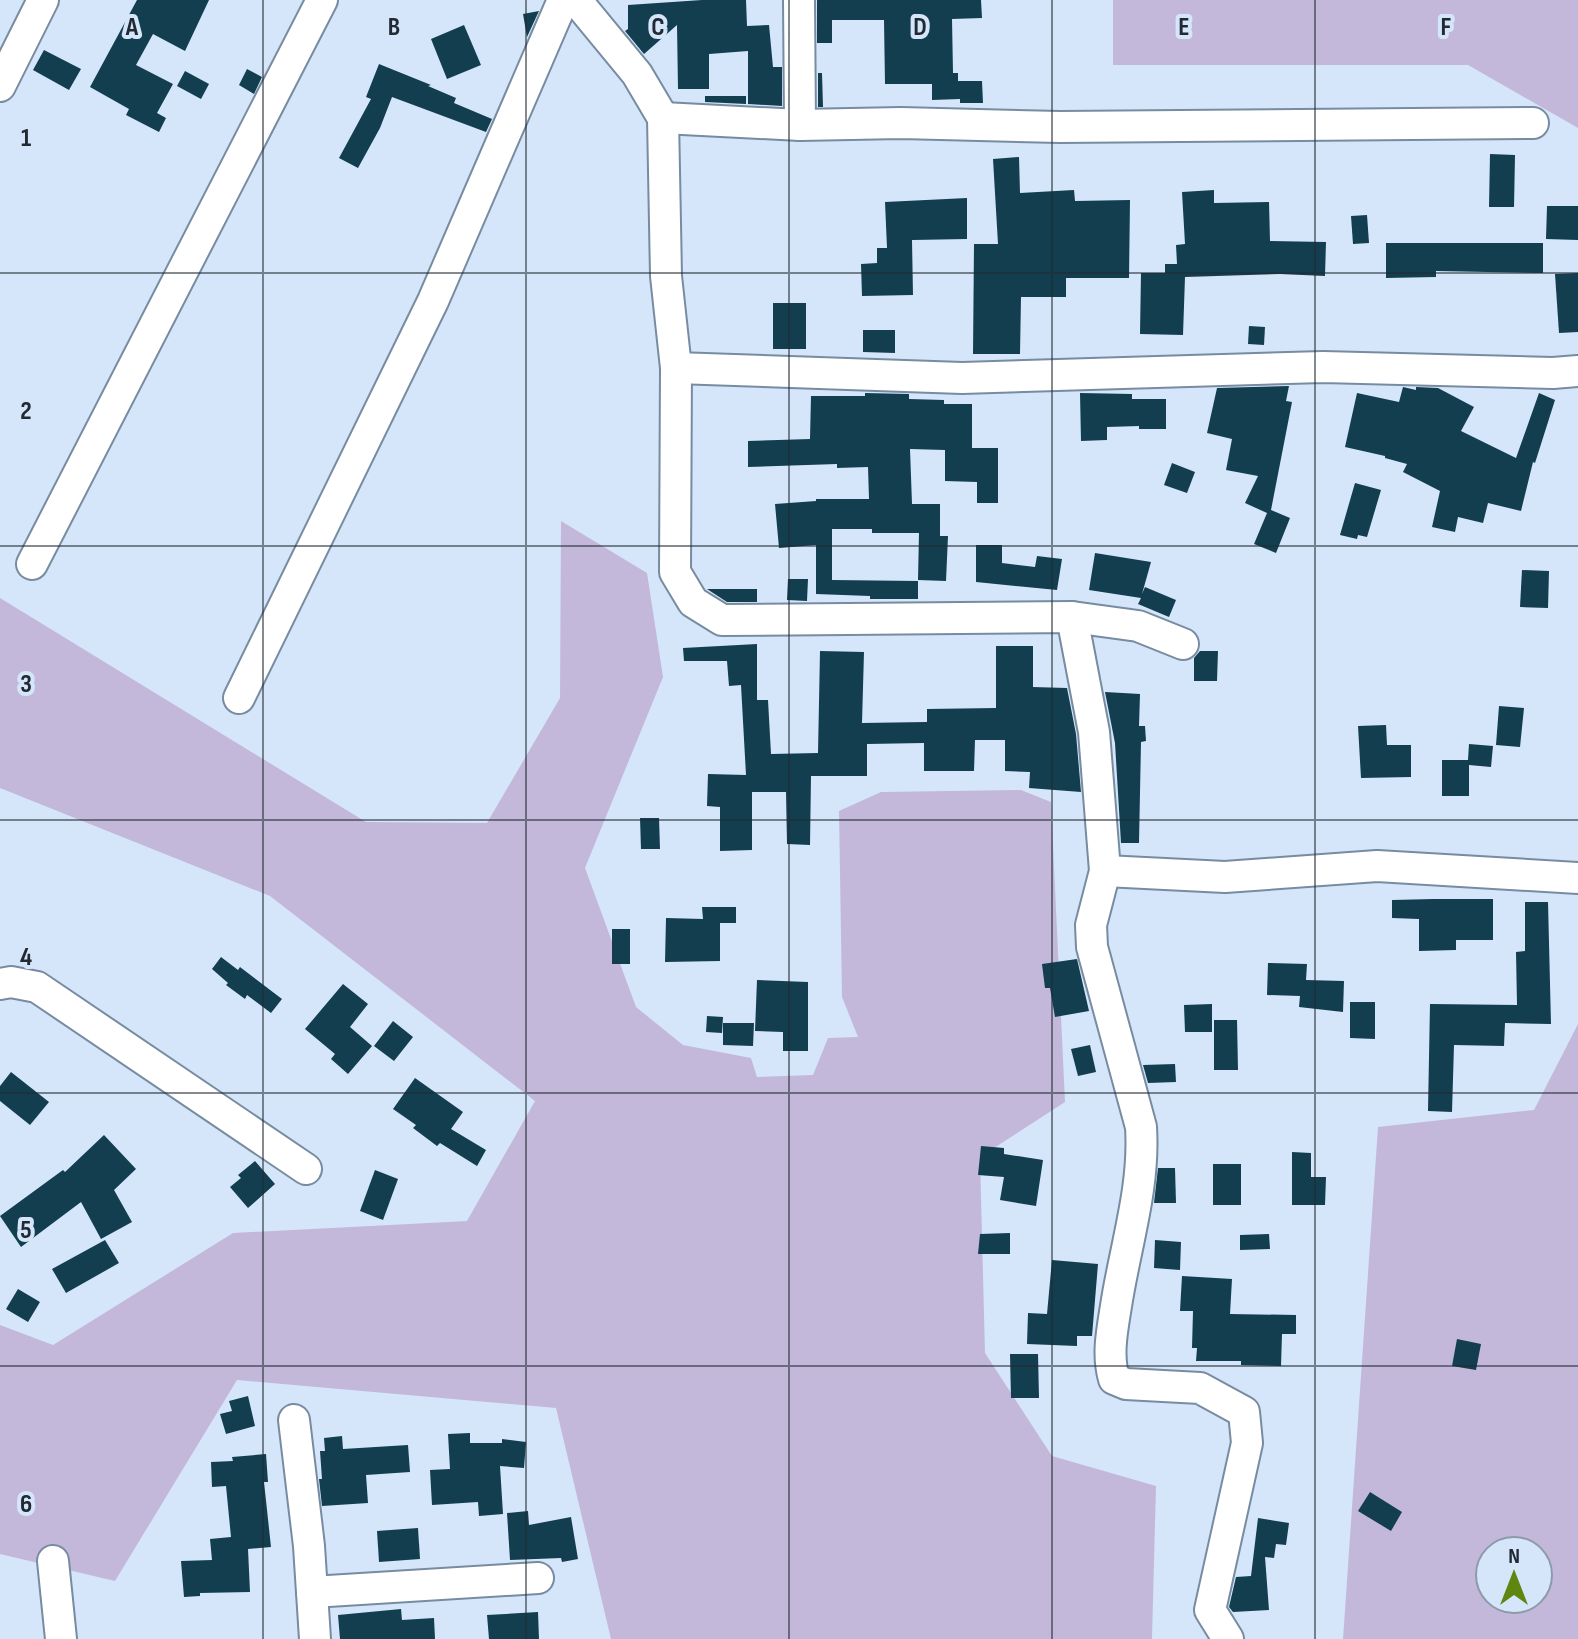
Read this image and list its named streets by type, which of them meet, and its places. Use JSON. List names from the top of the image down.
{
  "north": "top",
  "grid": {
    "columns": [
      "A",
      "B",
      "C",
      "D",
      "E",
      "F"
    ],
    "rows": [
      "1",
      "2",
      "3",
      "4",
      "5",
      "6"
    ]
  }
}
